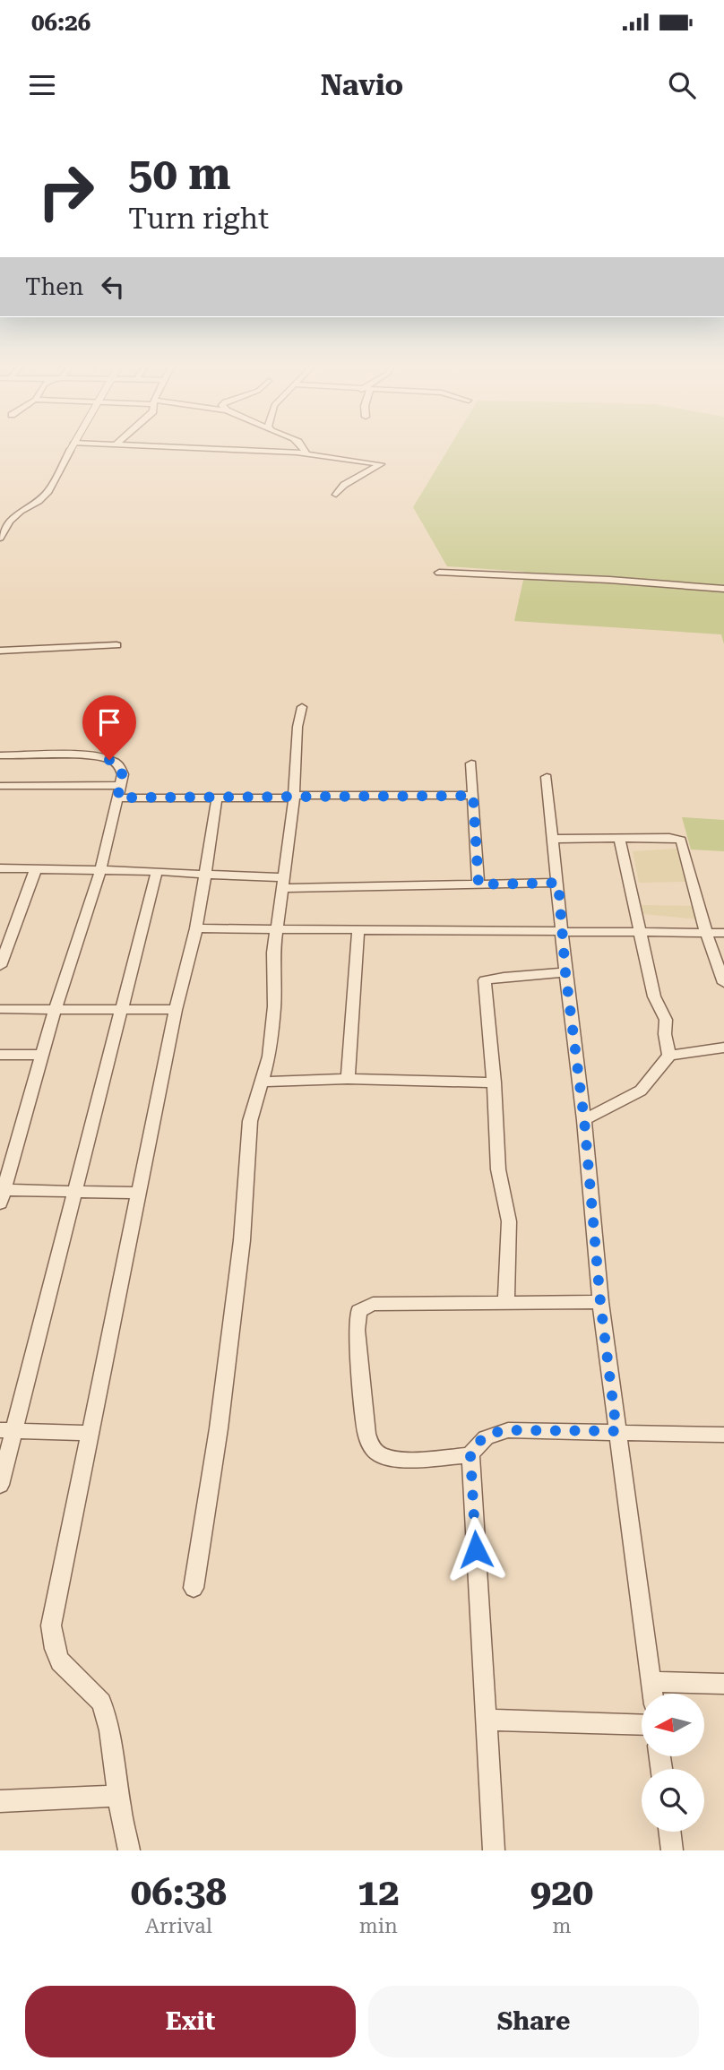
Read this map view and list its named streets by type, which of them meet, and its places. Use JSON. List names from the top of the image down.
{
  "north": "left",
  "page": {
    "status": "06:26",
    "header": "Navio",
    "turn": ["50 m", "Turn right"],
    "then": "Then",
    "eta": [
      "06:38",
      "Arrival",
      "12",
      "min",
      "920",
      "m"
    ],
    "buttons": ["Exit", "Share"]
  }
}
